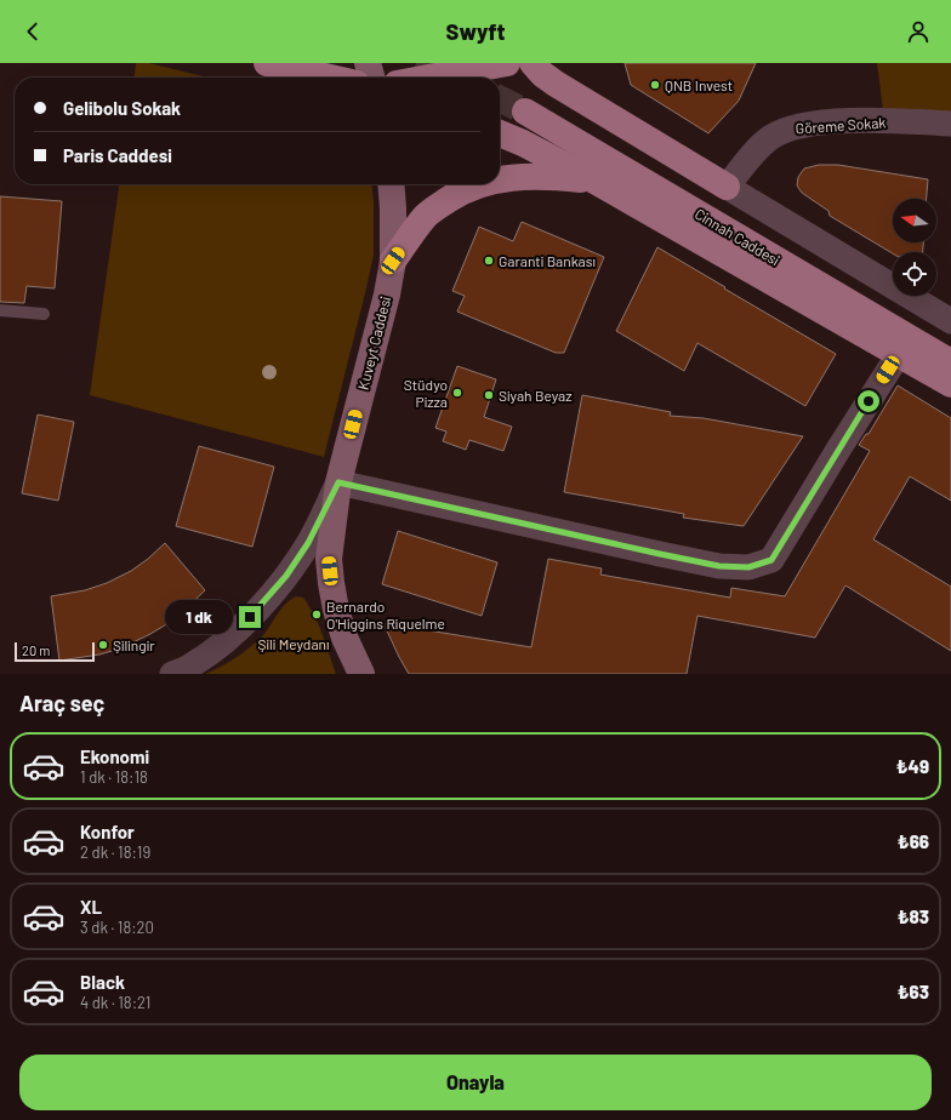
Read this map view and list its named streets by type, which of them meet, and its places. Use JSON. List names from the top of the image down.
{
  "streets": {
    "main road": ["Cinnah Caddesi", "Kuveyt Caddesi"],
    "street": ["Göreme Sokak"]
  },
  "parks": ["Şili Meydanı"],
  "places": [
    "QNB Invest",
    "Garanti Bankası",
    "Stüdyo Pizza",
    "Siyah Beyaz",
    "Bernardo O'Higgins Riquelme",
    "Şilingir"
  ],
  "scale_bar": "20 m",
  "north": "left",
  "page": {
    "header": "Swyft",
    "banner": ["Gelibolu Sokak", "Paris Caddesi"],
    "bubble": "1 dk",
    "scale": "20 m",
    "heading": "Araç seç",
    "list": [
      {
        "name": "Ekonomi",
        "note": "1 dk · 18:18",
        "value": "₺49"
      },
      {
        "name": "Konfor",
        "note": "2 dk · 18:19",
        "value": "₺66"
      },
      {
        "name": "XL",
        "note": "3 dk · 18:20",
        "value": "₺83"
      },
      {
        "name": "Black",
        "note": "4 dk · 18:21",
        "value": "₺63"
      }
    ],
    "buttons": "Onayla"
  }
}
